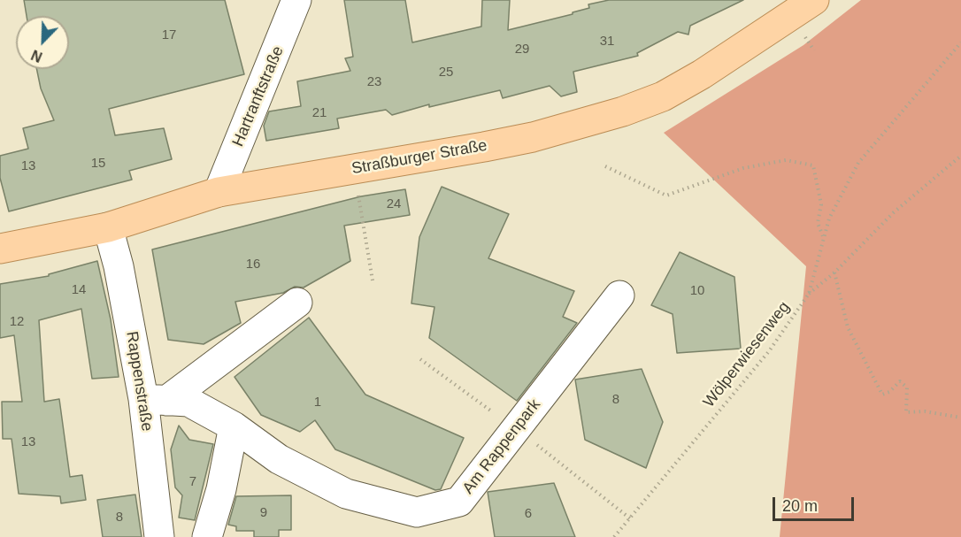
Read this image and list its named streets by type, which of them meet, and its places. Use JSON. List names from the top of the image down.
{
  "streets": {
    "main road": ["Straßburger Straße"],
    "street": ["Hartranftstraße", "Rappenstraße", "Am Rappenpark"],
    "path": ["Wölperwiesenweg"]
  },
  "crossings": [
    ["Hartranftstraße", "Straßburger Straße"],
    ["Straßburger Straße", "Rappenstraße"],
    ["Rappenstraße", "Am Rappenpark"]
  ],
  "house_numbers": [
    "17",
    "31",
    "29",
    "25",
    "23",
    "21",
    "15",
    "13",
    "24",
    "16",
    "14",
    "10",
    "12",
    "8",
    "1",
    "13",
    "7",
    "9",
    "6",
    "8"
  ],
  "scale_bar": "20 m",
  "north": "bottom left"
}
